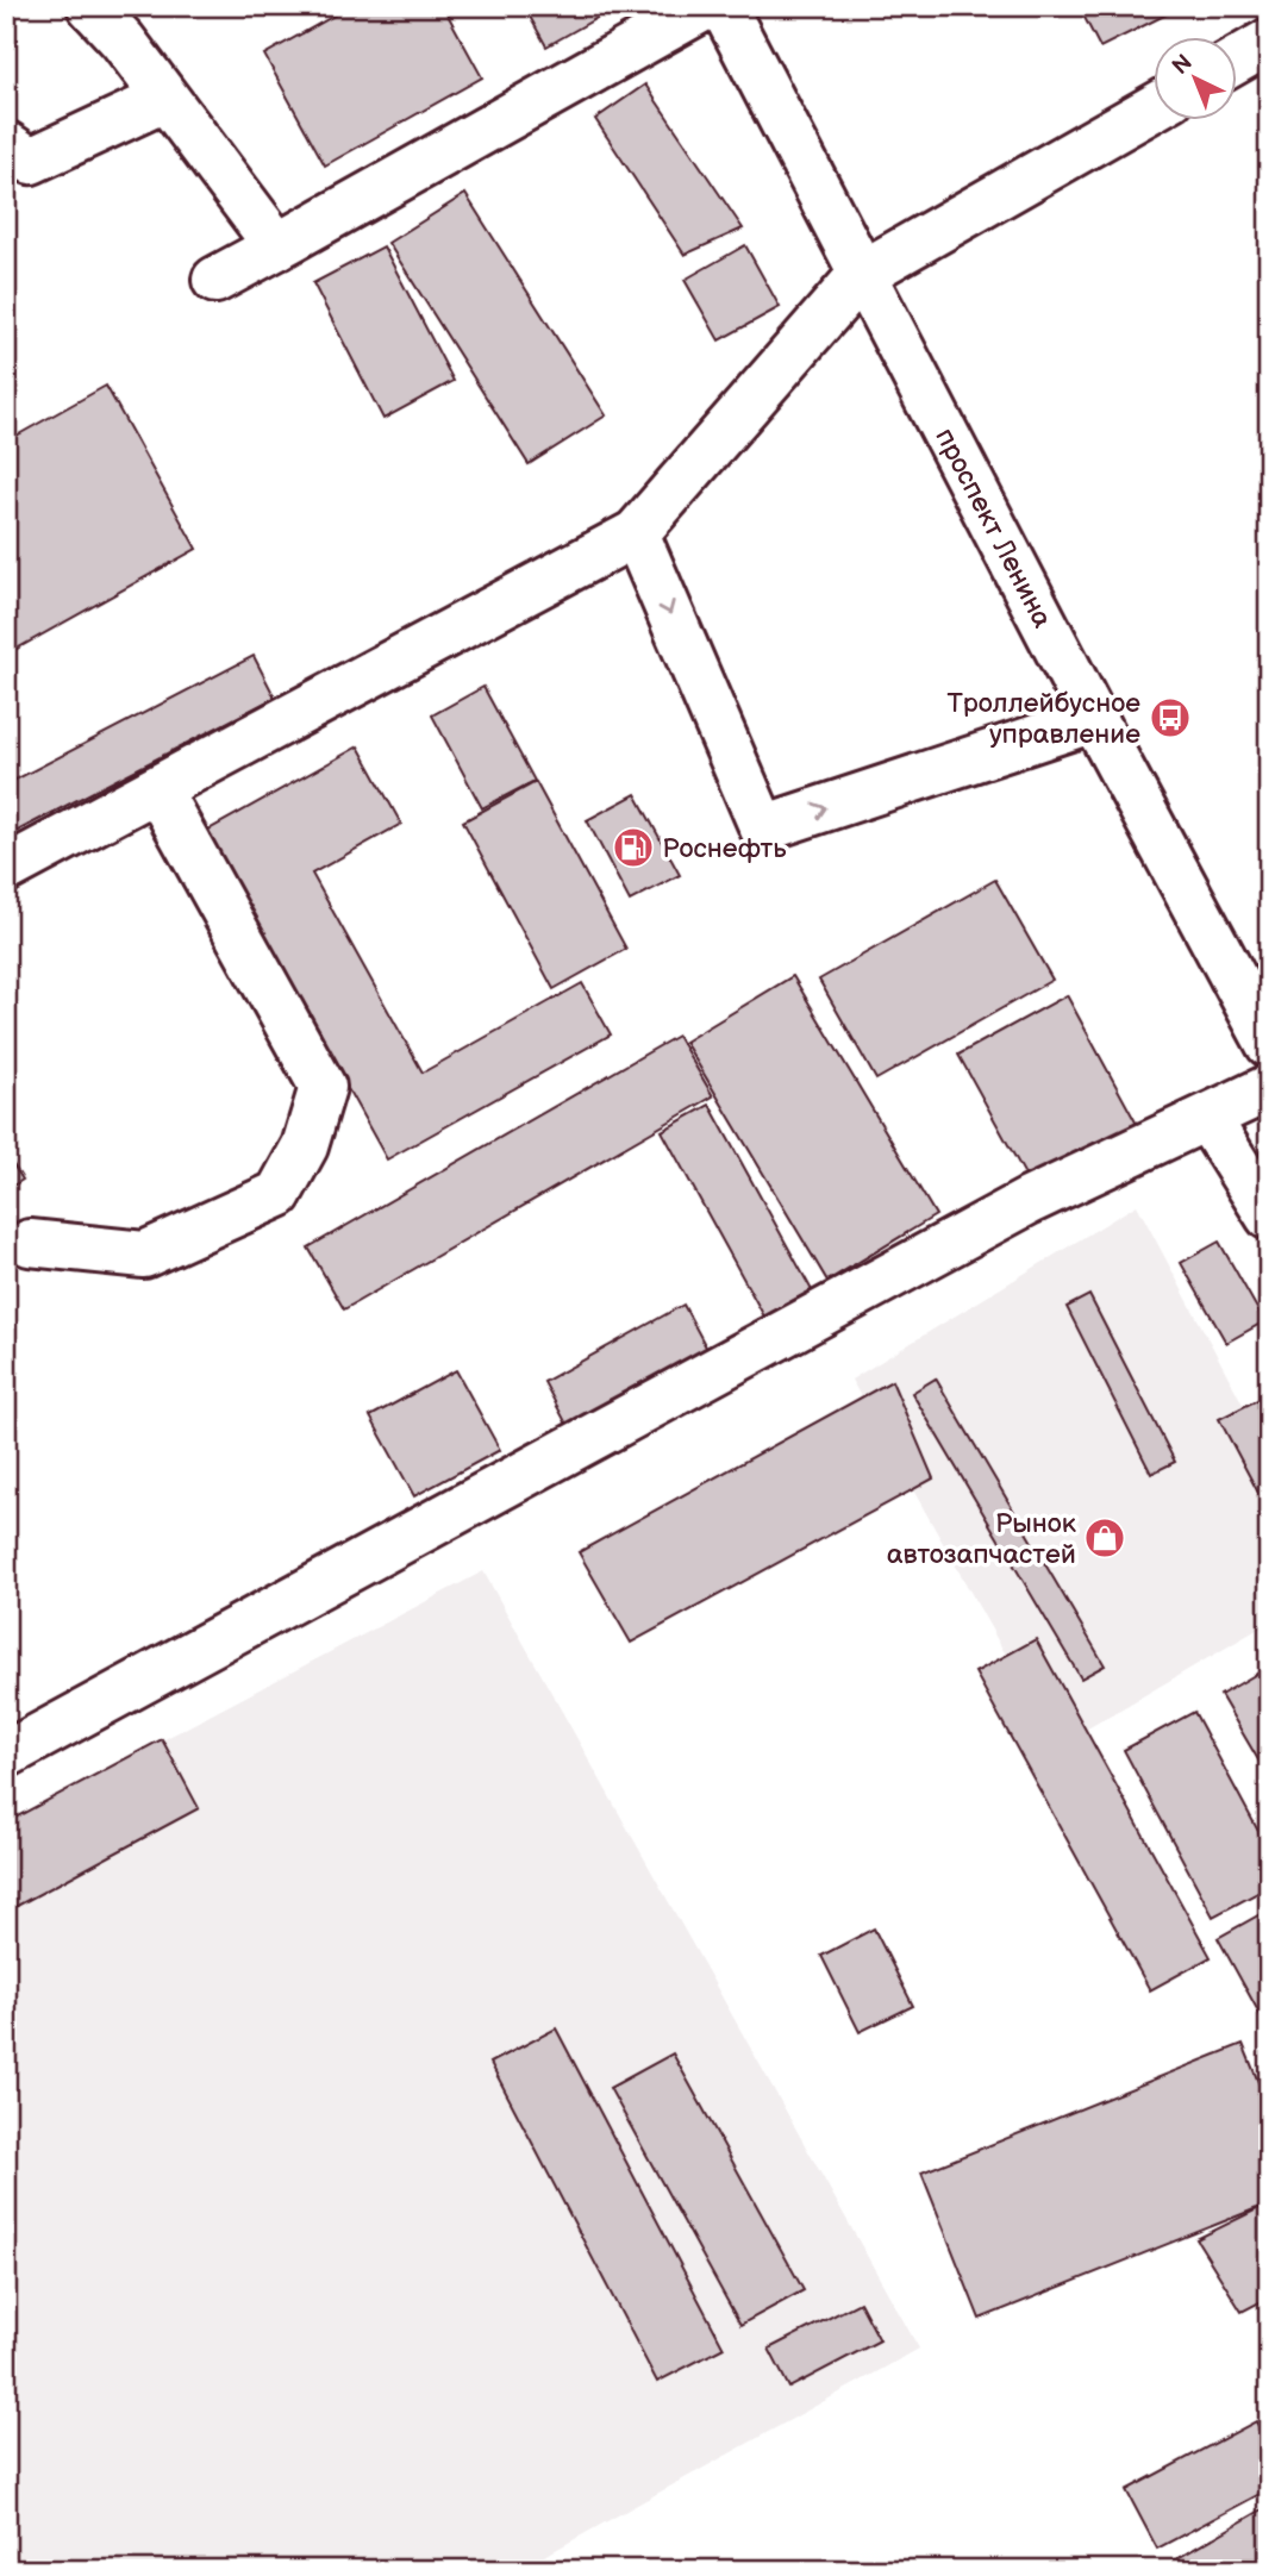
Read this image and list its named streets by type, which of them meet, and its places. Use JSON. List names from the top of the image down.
{
  "streets": {
    "main road": ["проспект Ленина"]
  },
  "places": {
    "bus stop": ["Троллейбусное управление"],
    "fuel station": ["Роснефть"],
    "shop": ["Рынок автозапчастей"]
  },
  "north": "top left"
}
